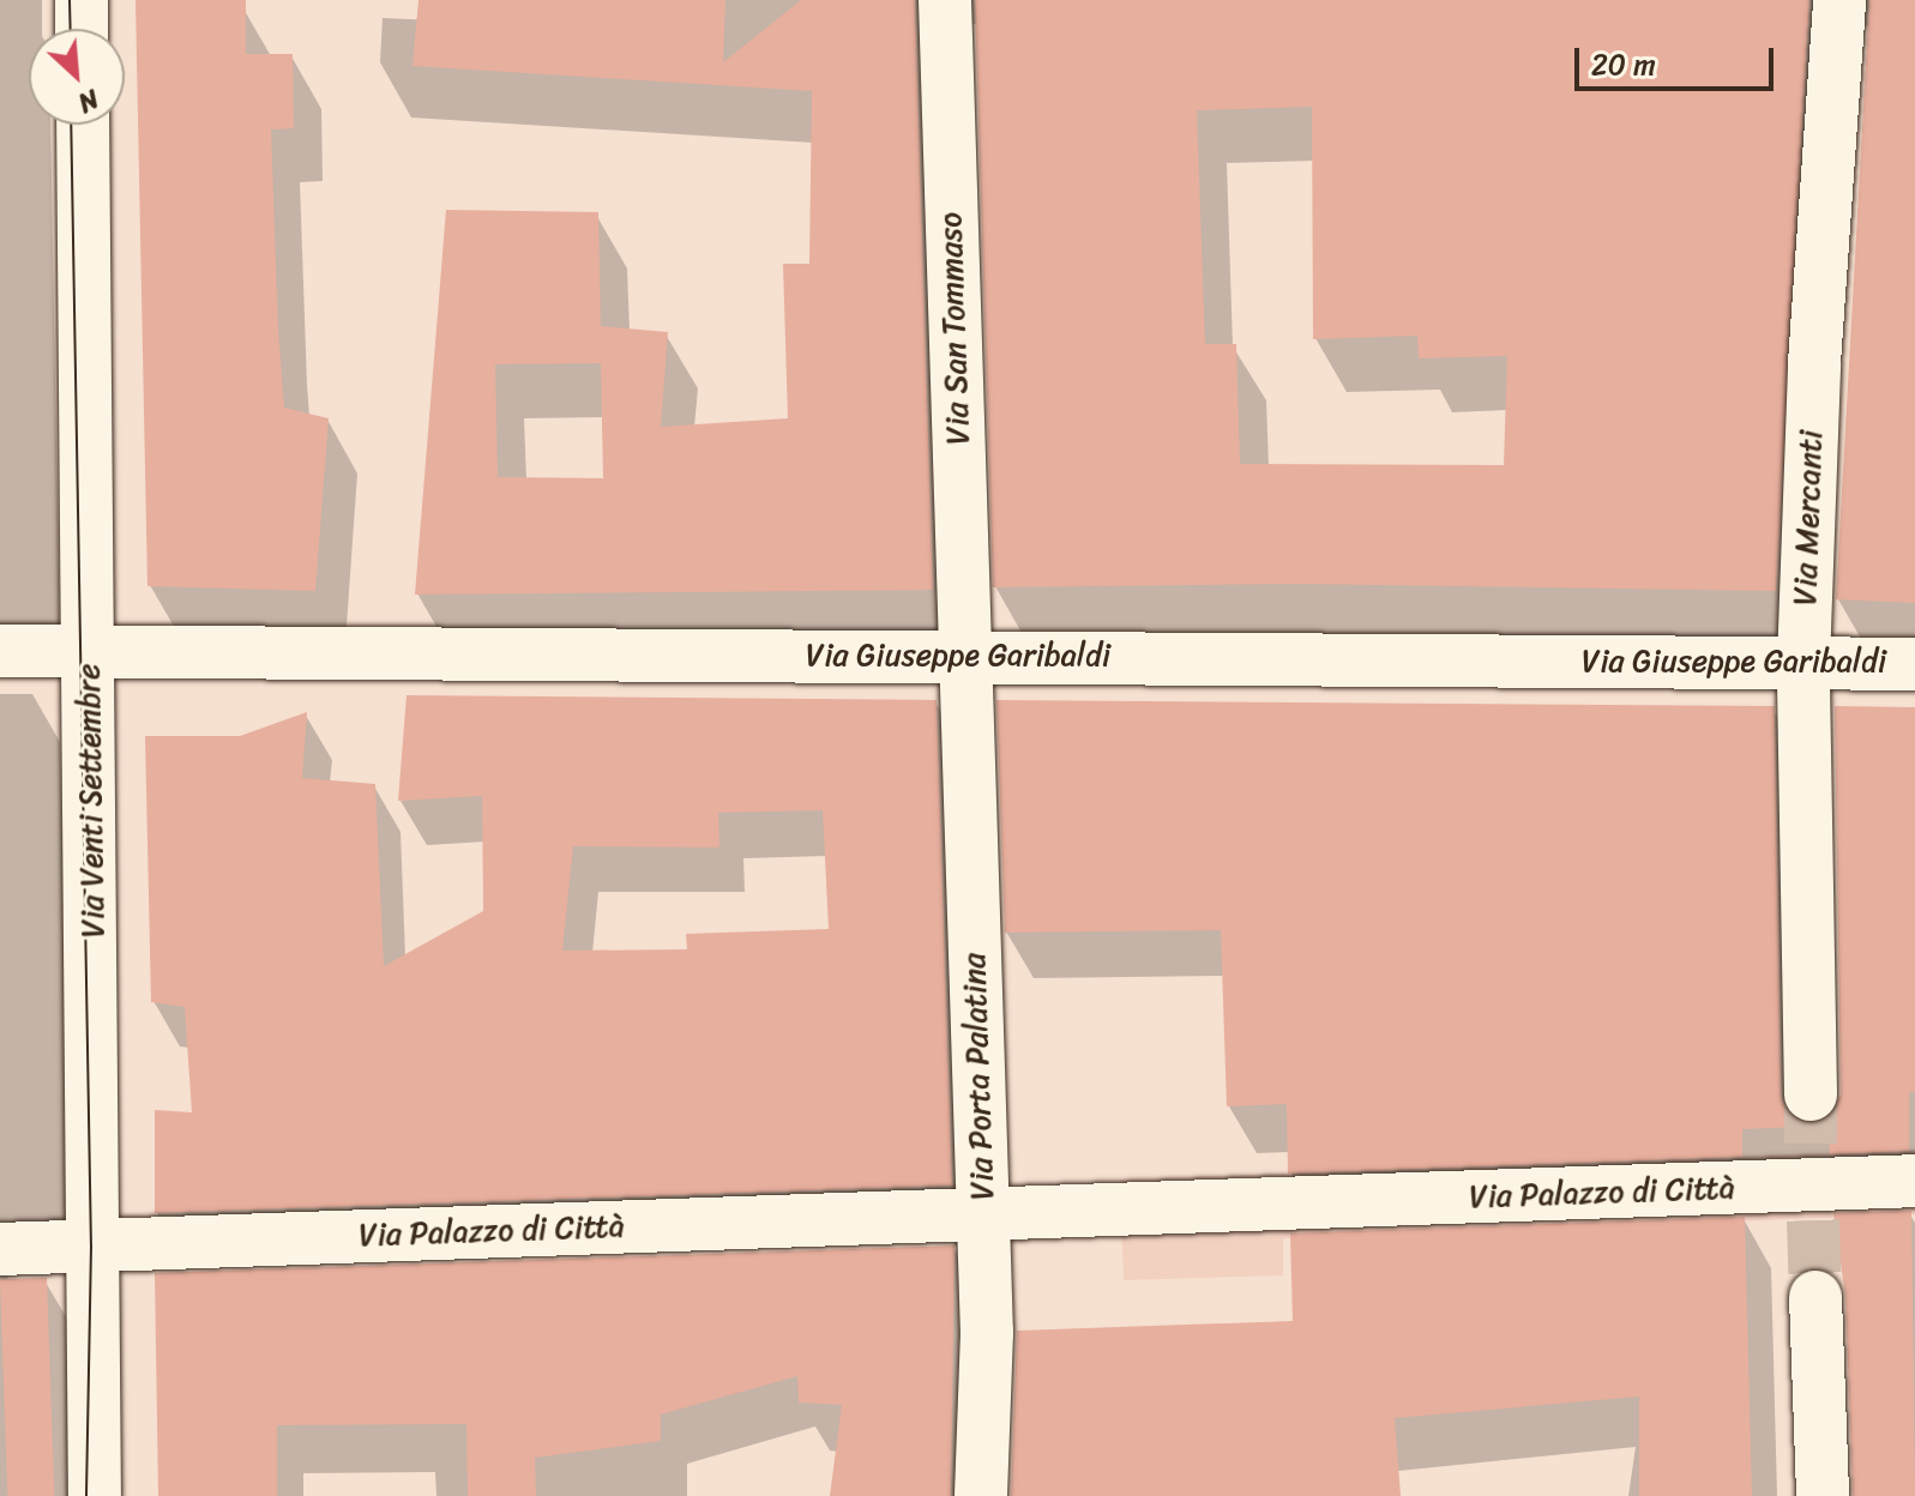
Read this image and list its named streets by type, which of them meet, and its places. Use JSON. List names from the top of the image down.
{
  "streets": {
    "street": [
      "Via San Tommaso",
      "Via Mercanti",
      "Via Giuseppe Garibaldi",
      "Via Venti Settembre",
      "Via Porta Palatina",
      "Via Palazzo di Città"
    ]
  },
  "crossings": [
    ["Via San Tommaso", "Via Giuseppe Garibaldi"],
    ["Via San Tommaso", "Via Porta Palatina"],
    ["Via Mercanti", "Via Giuseppe Garibaldi"],
    ["Via Mercanti", "Via Palazzo di Città"],
    ["Via Giuseppe Garibaldi", "Via Venti Settembre"],
    ["Via Giuseppe Garibaldi", "Via Porta Palatina"],
    ["Via Venti Settembre", "Via Palazzo di Città"],
    ["Via Porta Palatina", "Via Palazzo di Città"]
  ],
  "scale_bar": "20 m",
  "north": "bottom right"
}
